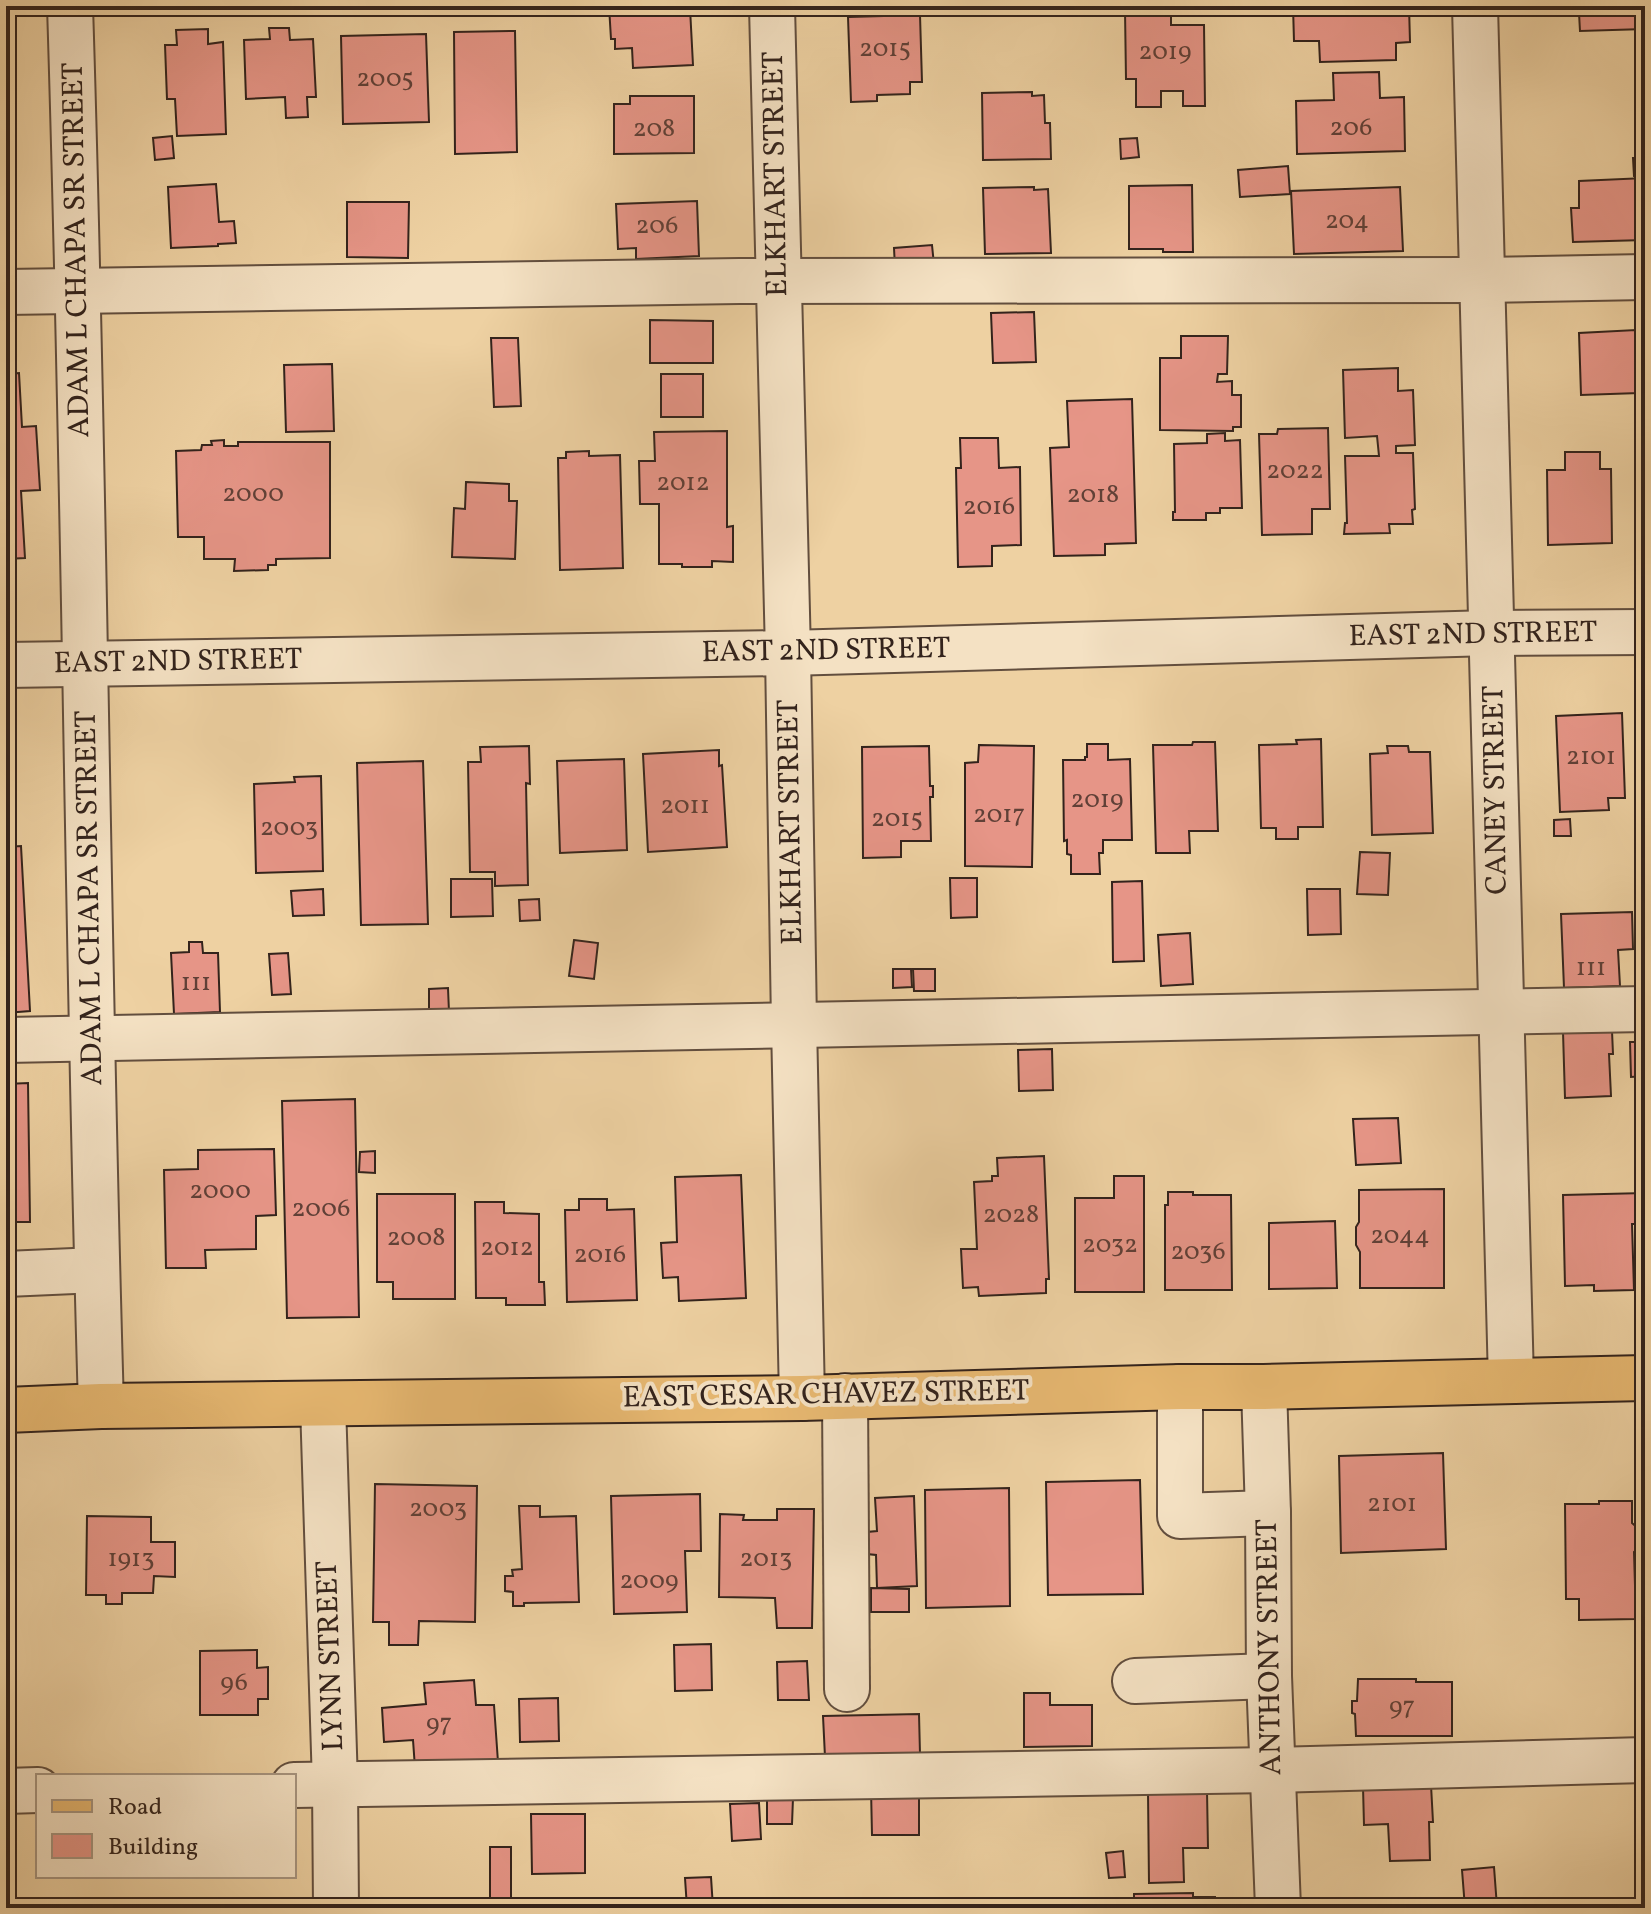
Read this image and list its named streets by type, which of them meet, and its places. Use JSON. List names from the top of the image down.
{
  "streets": {
    "main road": ["EAST CESAR CHAVEZ STREET"],
    "street": [
      "ELKHART STREET",
      "ADAM L CHAPA SR STREET",
      "EAST 2ND STREET",
      "CANEY STREET",
      "ANTHONY STREET",
      "LYNN STREET"
    ]
  },
  "crossings": [
    ["ELKHART STREET", "EAST 2ND STREET"],
    ["ELKHART STREET", "EAST CESAR CHAVEZ STREET"],
    ["ADAM L CHAPA SR STREET", "EAST 2ND STREET"],
    ["ADAM L CHAPA SR STREET", "EAST CESAR CHAVEZ STREET"],
    ["EAST 2ND STREET", "CANEY STREET"],
    ["CANEY STREET", "EAST CESAR CHAVEZ STREET"],
    ["EAST CESAR CHAVEZ STREET", "ANTHONY STREET"],
    ["EAST CESAR CHAVEZ STREET", "LYNN STREET"]
  ],
  "house_numbers": [
    "2015",
    "2019",
    "2005",
    "206",
    "208",
    "204",
    "206",
    "2022",
    "2012",
    "2000",
    "2018",
    "2016",
    "2101",
    "2019",
    "2011",
    "2017",
    "2015",
    "2003",
    "111",
    "111",
    "2000",
    "2006",
    "2028",
    "2044",
    "2008",
    "2032",
    "2012",
    "2036",
    "2016",
    "2101",
    "2003",
    "1913",
    "2013",
    "2009",
    "96",
    "97",
    "97"
  ],
  "legend": ["Road", "Building"]
}
